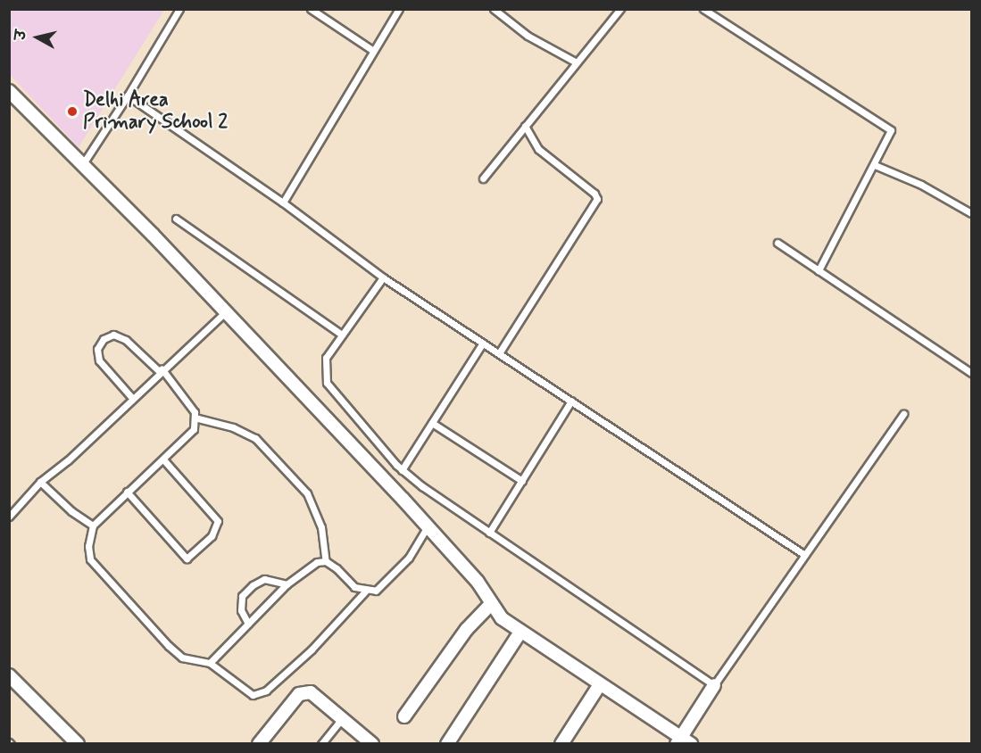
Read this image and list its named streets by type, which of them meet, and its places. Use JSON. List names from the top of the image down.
{
  "places": ["Delhi Area Primary School 2"],
  "north": "left"
}
